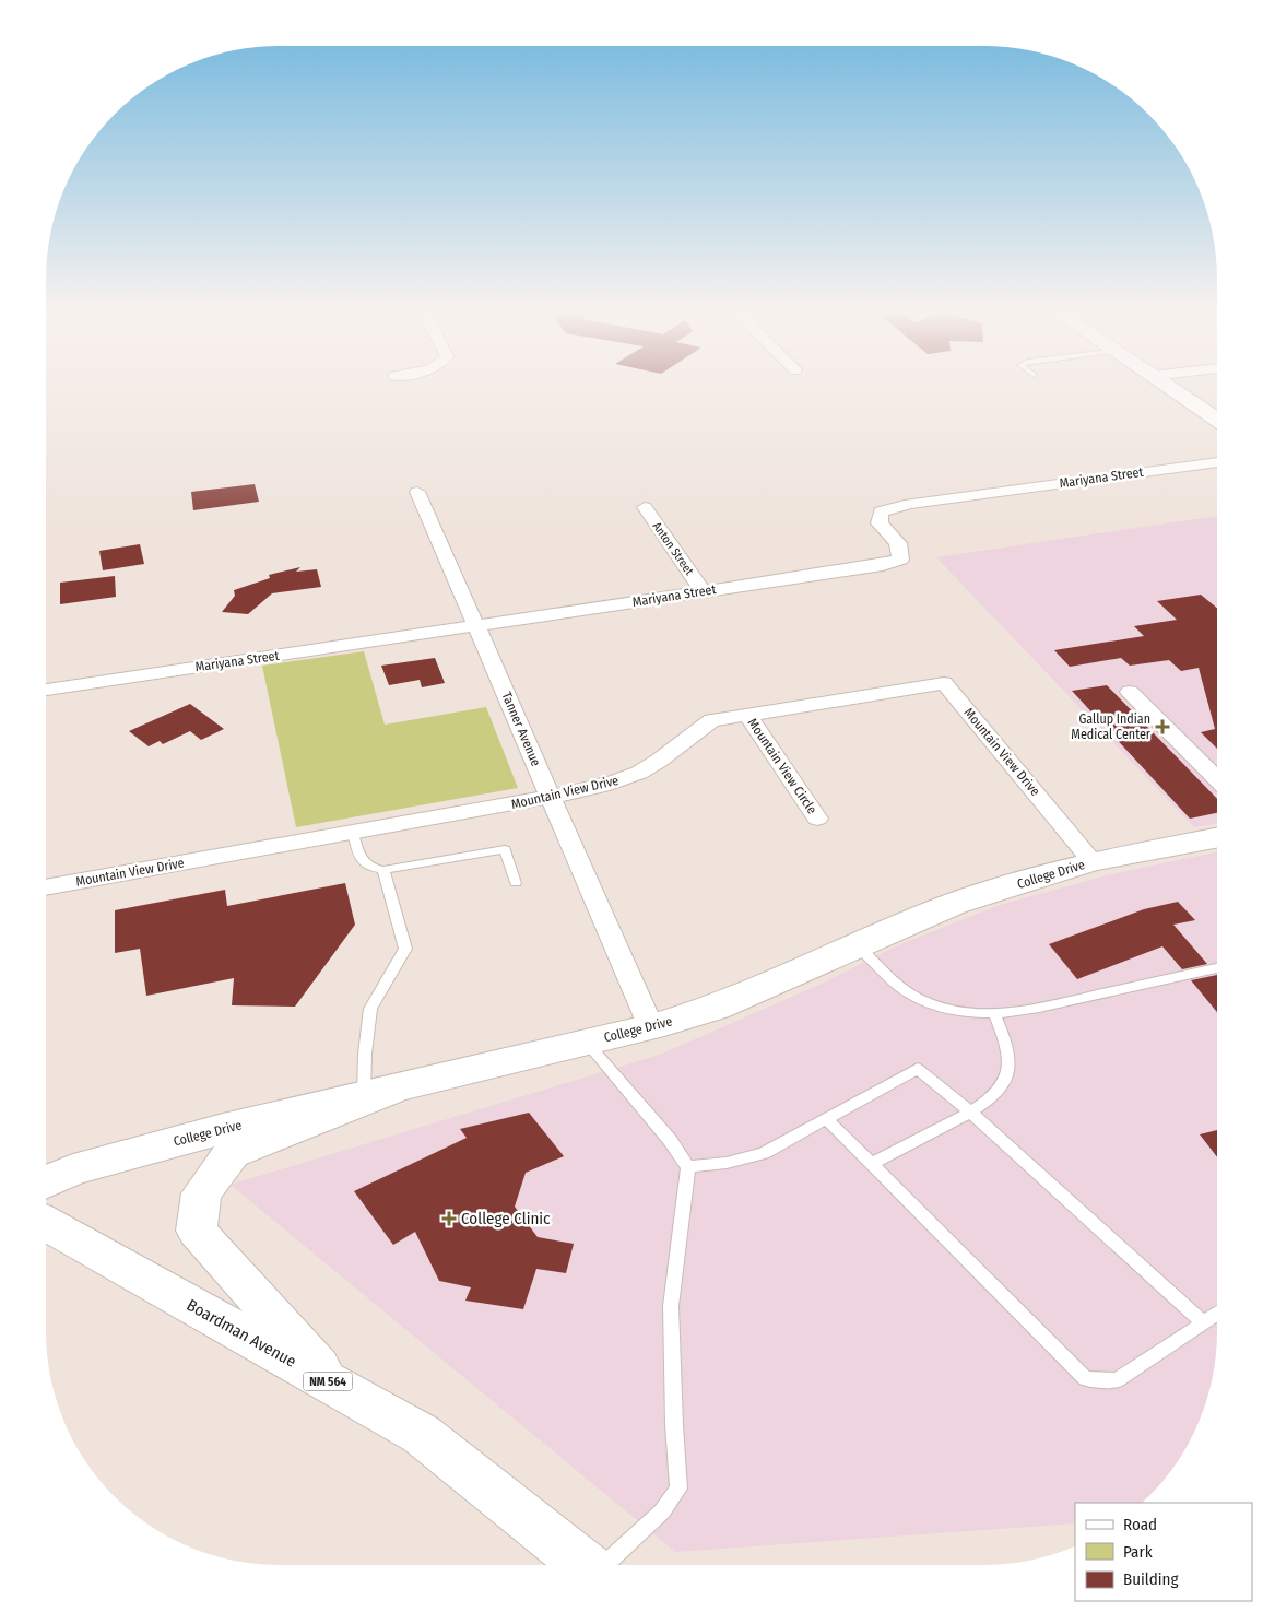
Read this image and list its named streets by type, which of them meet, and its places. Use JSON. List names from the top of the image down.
{
  "streets": {
    "main road": ["College Drive", "Boardman Avenue", "NM 564"],
    "street": [
      "Mariyana Street",
      "Anton Street",
      "Tanner Avenue",
      "Mountain View Drive",
      "Mountain View Circle"
    ]
  },
  "crossings": [
    ["Mariyana Street", "Anton Street"],
    ["Mariyana Street", "Tanner Avenue"],
    ["Tanner Avenue", "Mountain View Drive"],
    ["Tanner Avenue", "College Drive"],
    ["Mountain View Drive", "Mountain View Circle"],
    ["Mountain View Drive", "College Drive"]
  ],
  "places": {
    "health": ["Gallup Indian Medical Center", "College Clinic"]
  },
  "legend": ["Road", "Park", "Building"]
}
